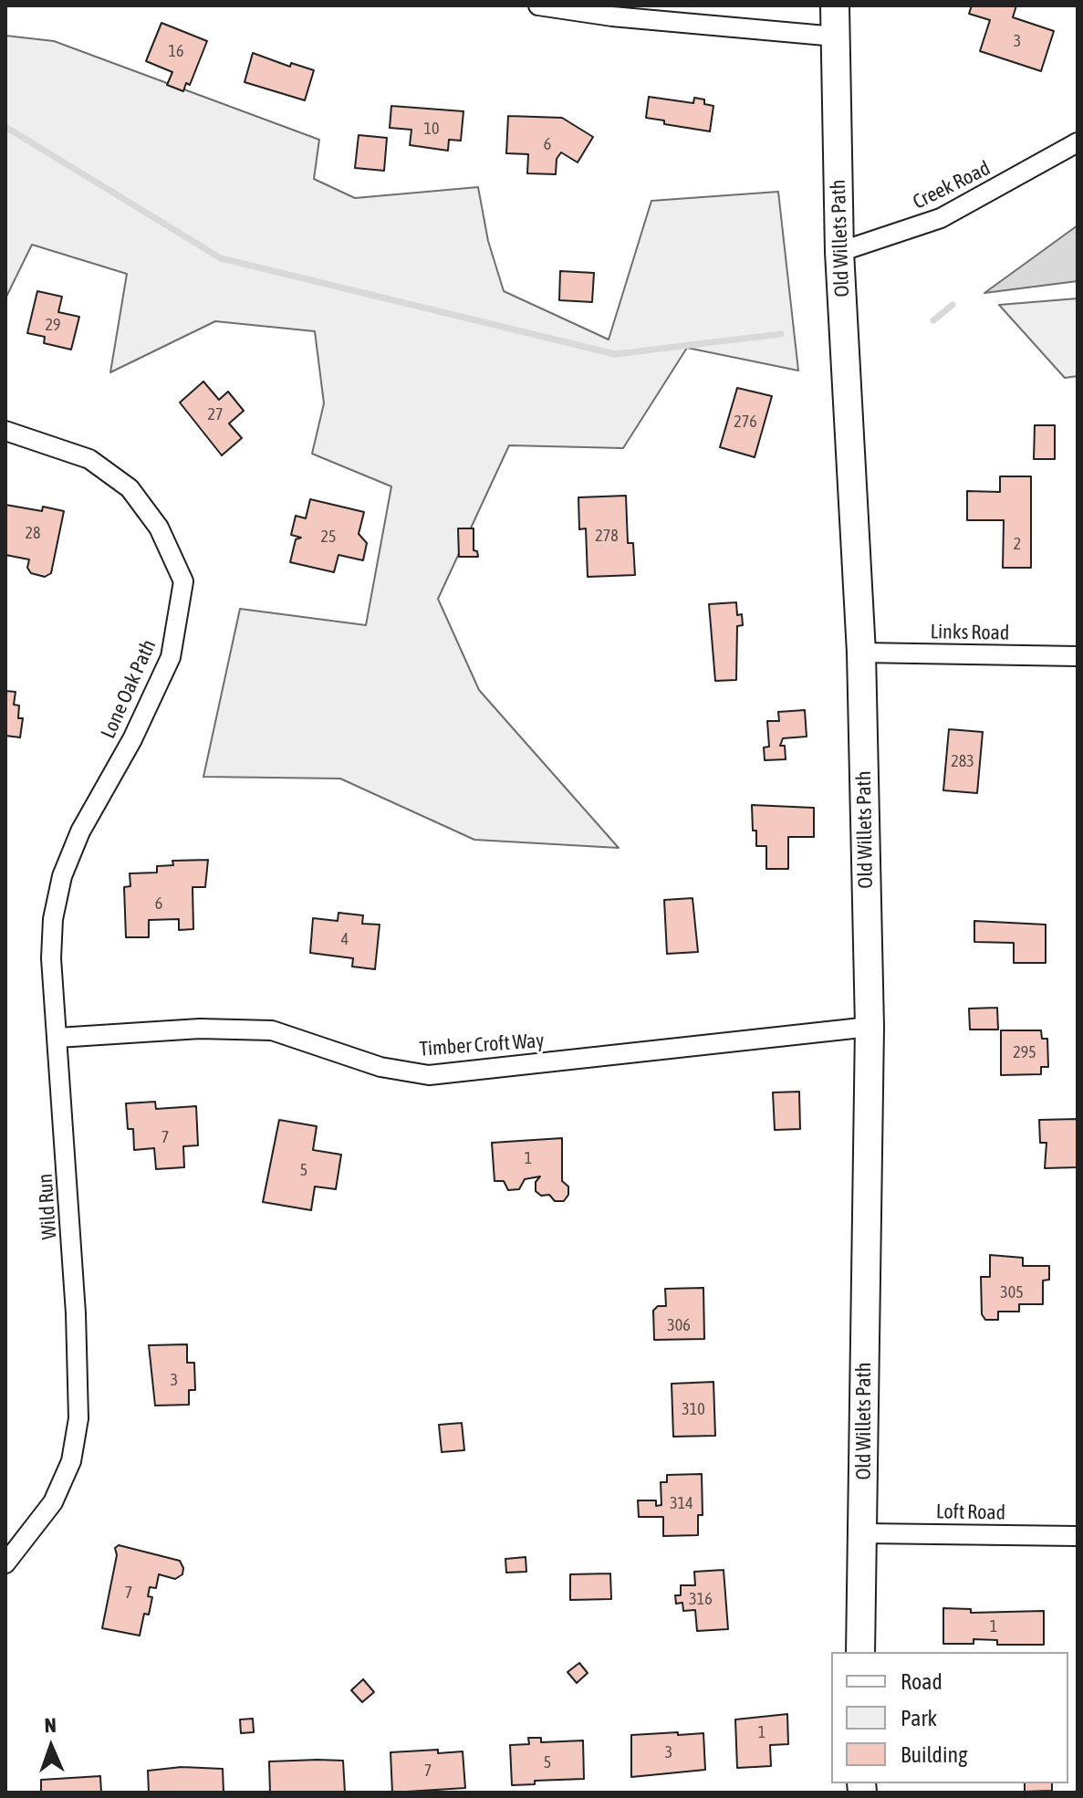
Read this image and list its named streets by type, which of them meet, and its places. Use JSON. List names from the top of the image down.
{
  "streets": {
    "main road": ["Old Willets Path"],
    "street": [
      "Creek Road",
      "Links Road",
      "Lone Oak Path",
      "Timber Croft Way",
      "Wild Run",
      "Loft Road"
    ]
  },
  "crossings": [
    ["Creek Road", "Old Willets Path"],
    ["Old Willets Path", "Links Road"],
    ["Old Willets Path", "Timber Croft Way"],
    ["Old Willets Path", "Loft Road"],
    ["Lone Oak Path", "Wild Run"],
    ["Timber Croft Way", "Wild Run"]
  ],
  "house_numbers": [
    "3",
    "16",
    "10",
    "6",
    "29",
    "27",
    "276",
    "28",
    "278",
    "25",
    "2",
    "283",
    "6",
    "4",
    "295",
    "7",
    "1",
    "5",
    "305",
    "306",
    "3",
    "310",
    "314",
    "7",
    "316",
    "1",
    "1",
    "3",
    "5",
    "7"
  ],
  "legend": ["Road", "Park", "Building"],
  "north": "top"
}
